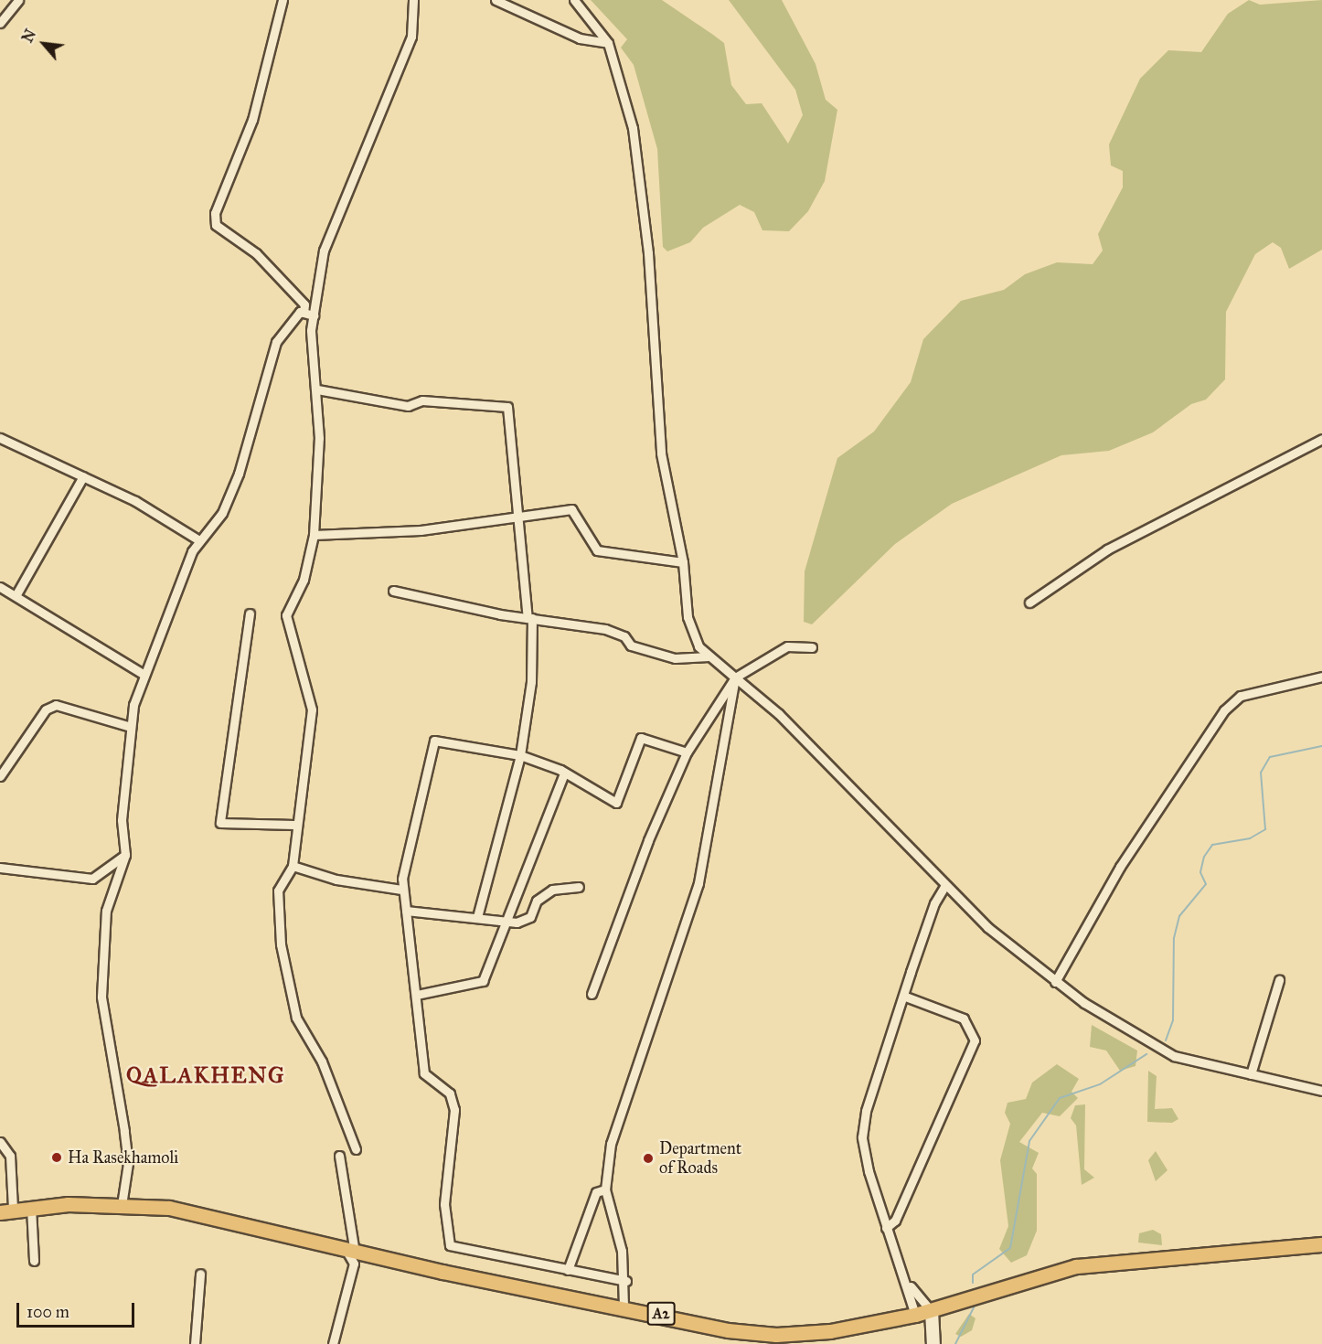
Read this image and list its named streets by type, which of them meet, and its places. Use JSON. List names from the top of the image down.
{
  "streets": {
    "main road": ["A2"]
  },
  "districts": ["QALAKHENG"],
  "places": ["Ha Rasekhamoli", "Department of Roads"],
  "scale_bar": "100 m",
  "north": "top left"
}
